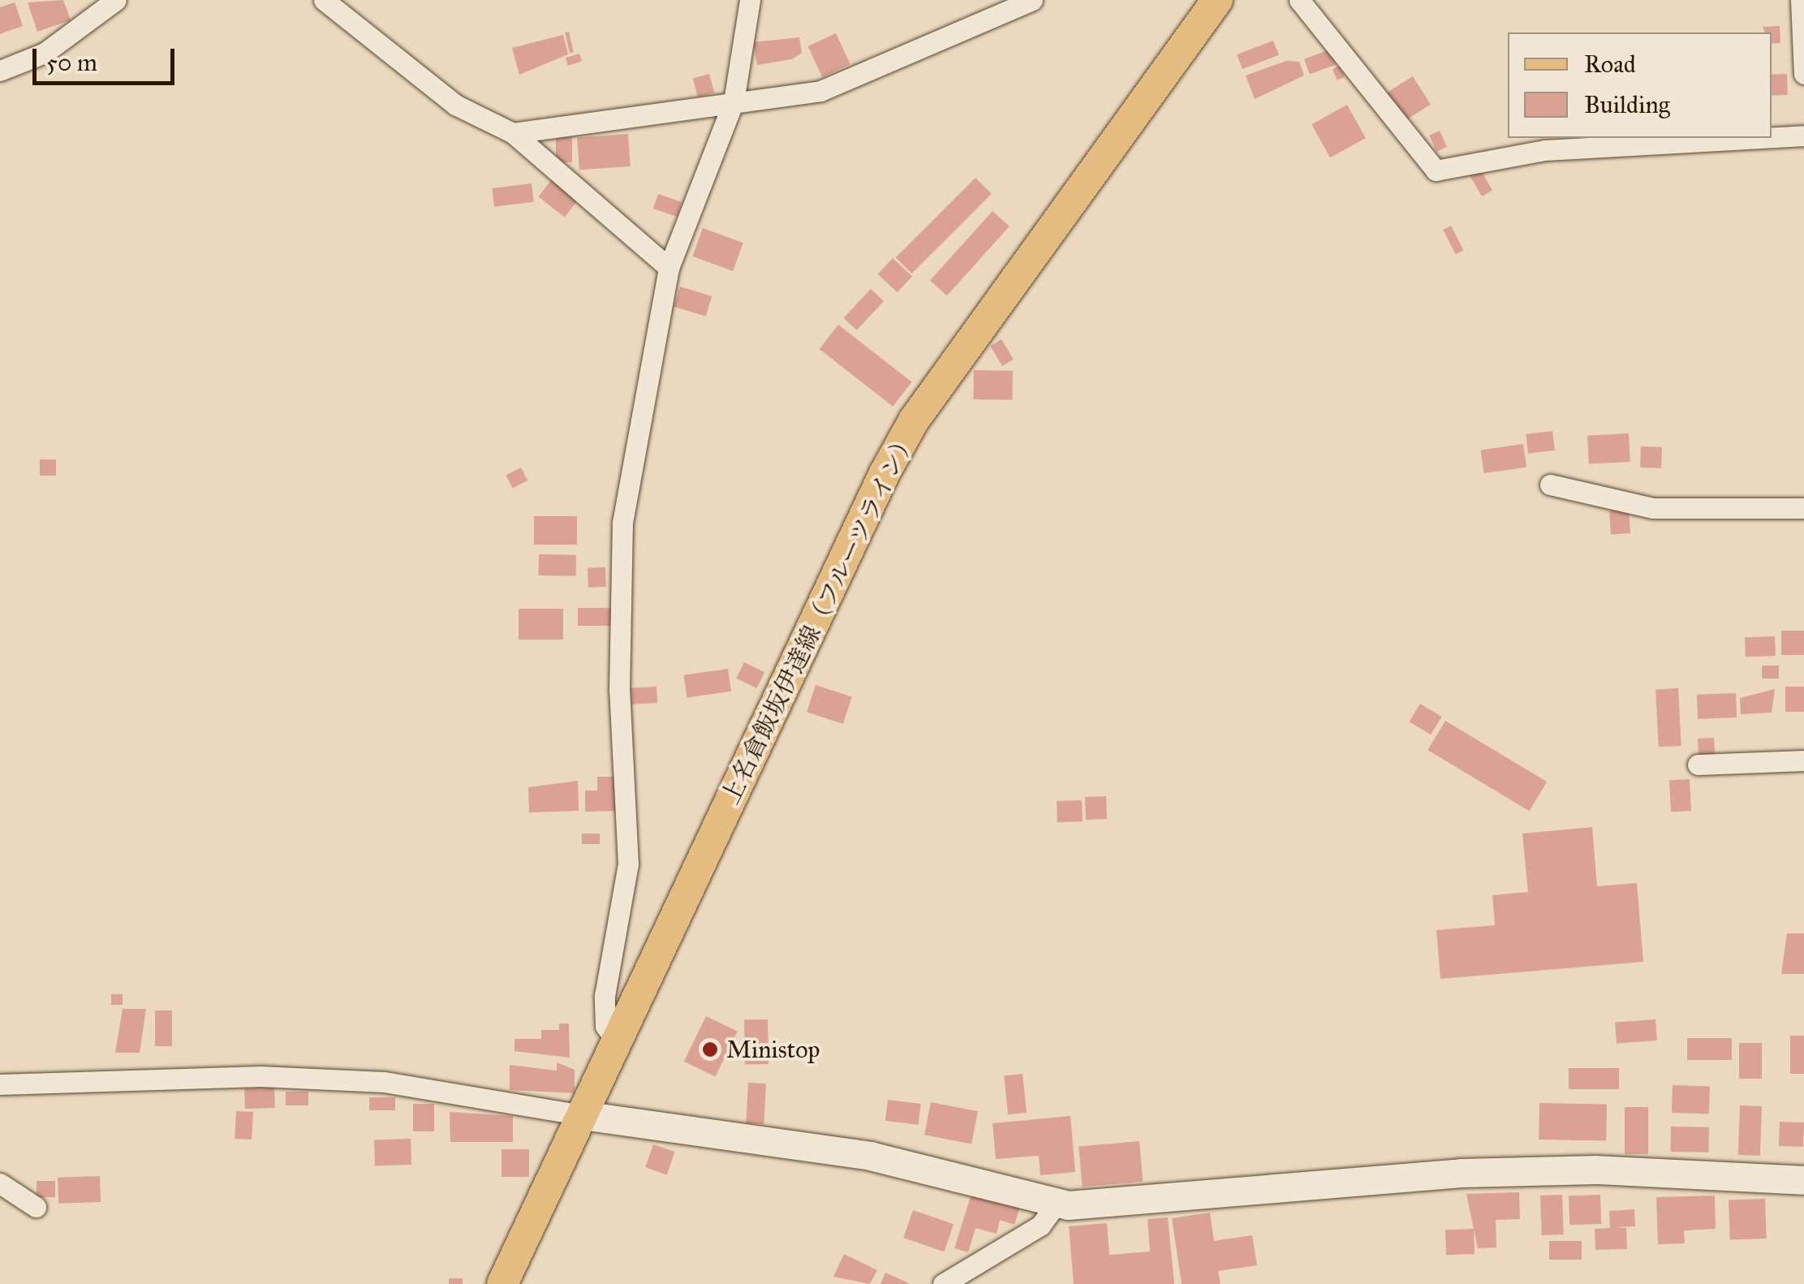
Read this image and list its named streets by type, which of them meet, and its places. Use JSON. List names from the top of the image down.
{
  "streets": {
    "main road": ["上名倉飯坂伊達線（フルーツライン）"]
  },
  "places": ["Ministop"],
  "legend": ["Road", "Building"],
  "scale_bar": "50 m"
}
